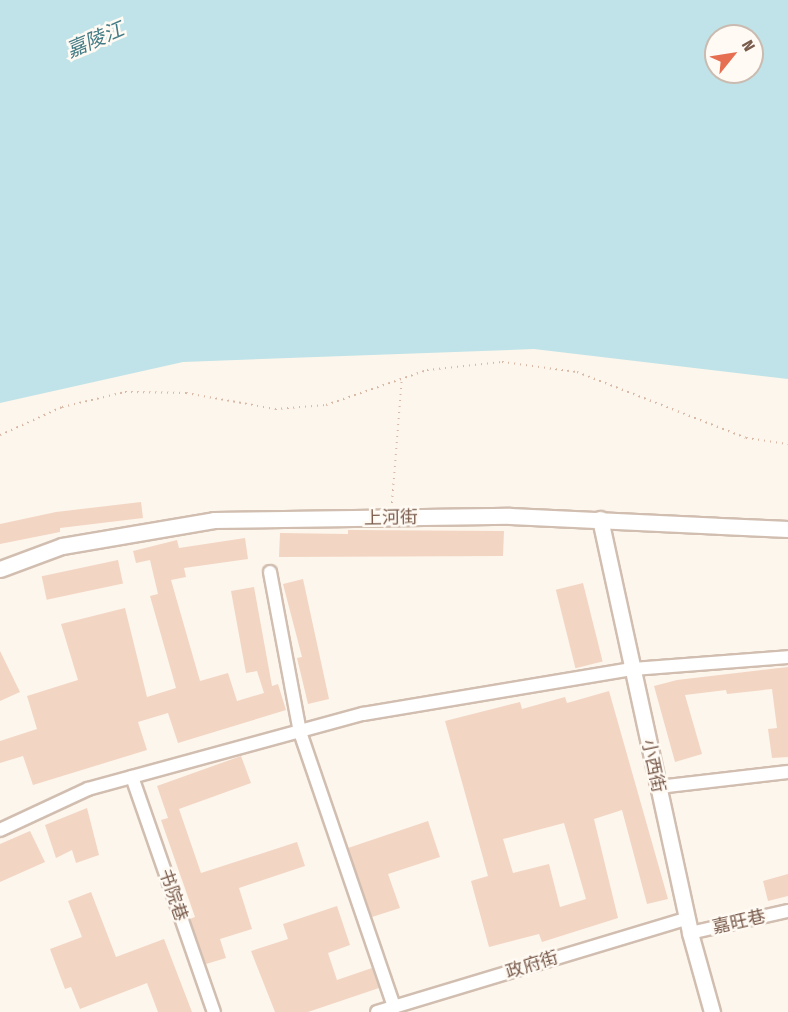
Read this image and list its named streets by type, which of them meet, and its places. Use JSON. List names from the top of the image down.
{
  "streets": {
    "street": [
      "上河街",
      "小西街",
      "书院巷",
      "嘉旺巷",
      "政府街"
    ]
  },
  "crossings": [
    ["上河街", "小西街"],
    ["小西街", "嘉旺巷"],
    ["小西街", "政府街"],
    ["嘉旺巷", "政府街"]
  ],
  "water": ["嘉陵江"],
  "north": "top right"
}
